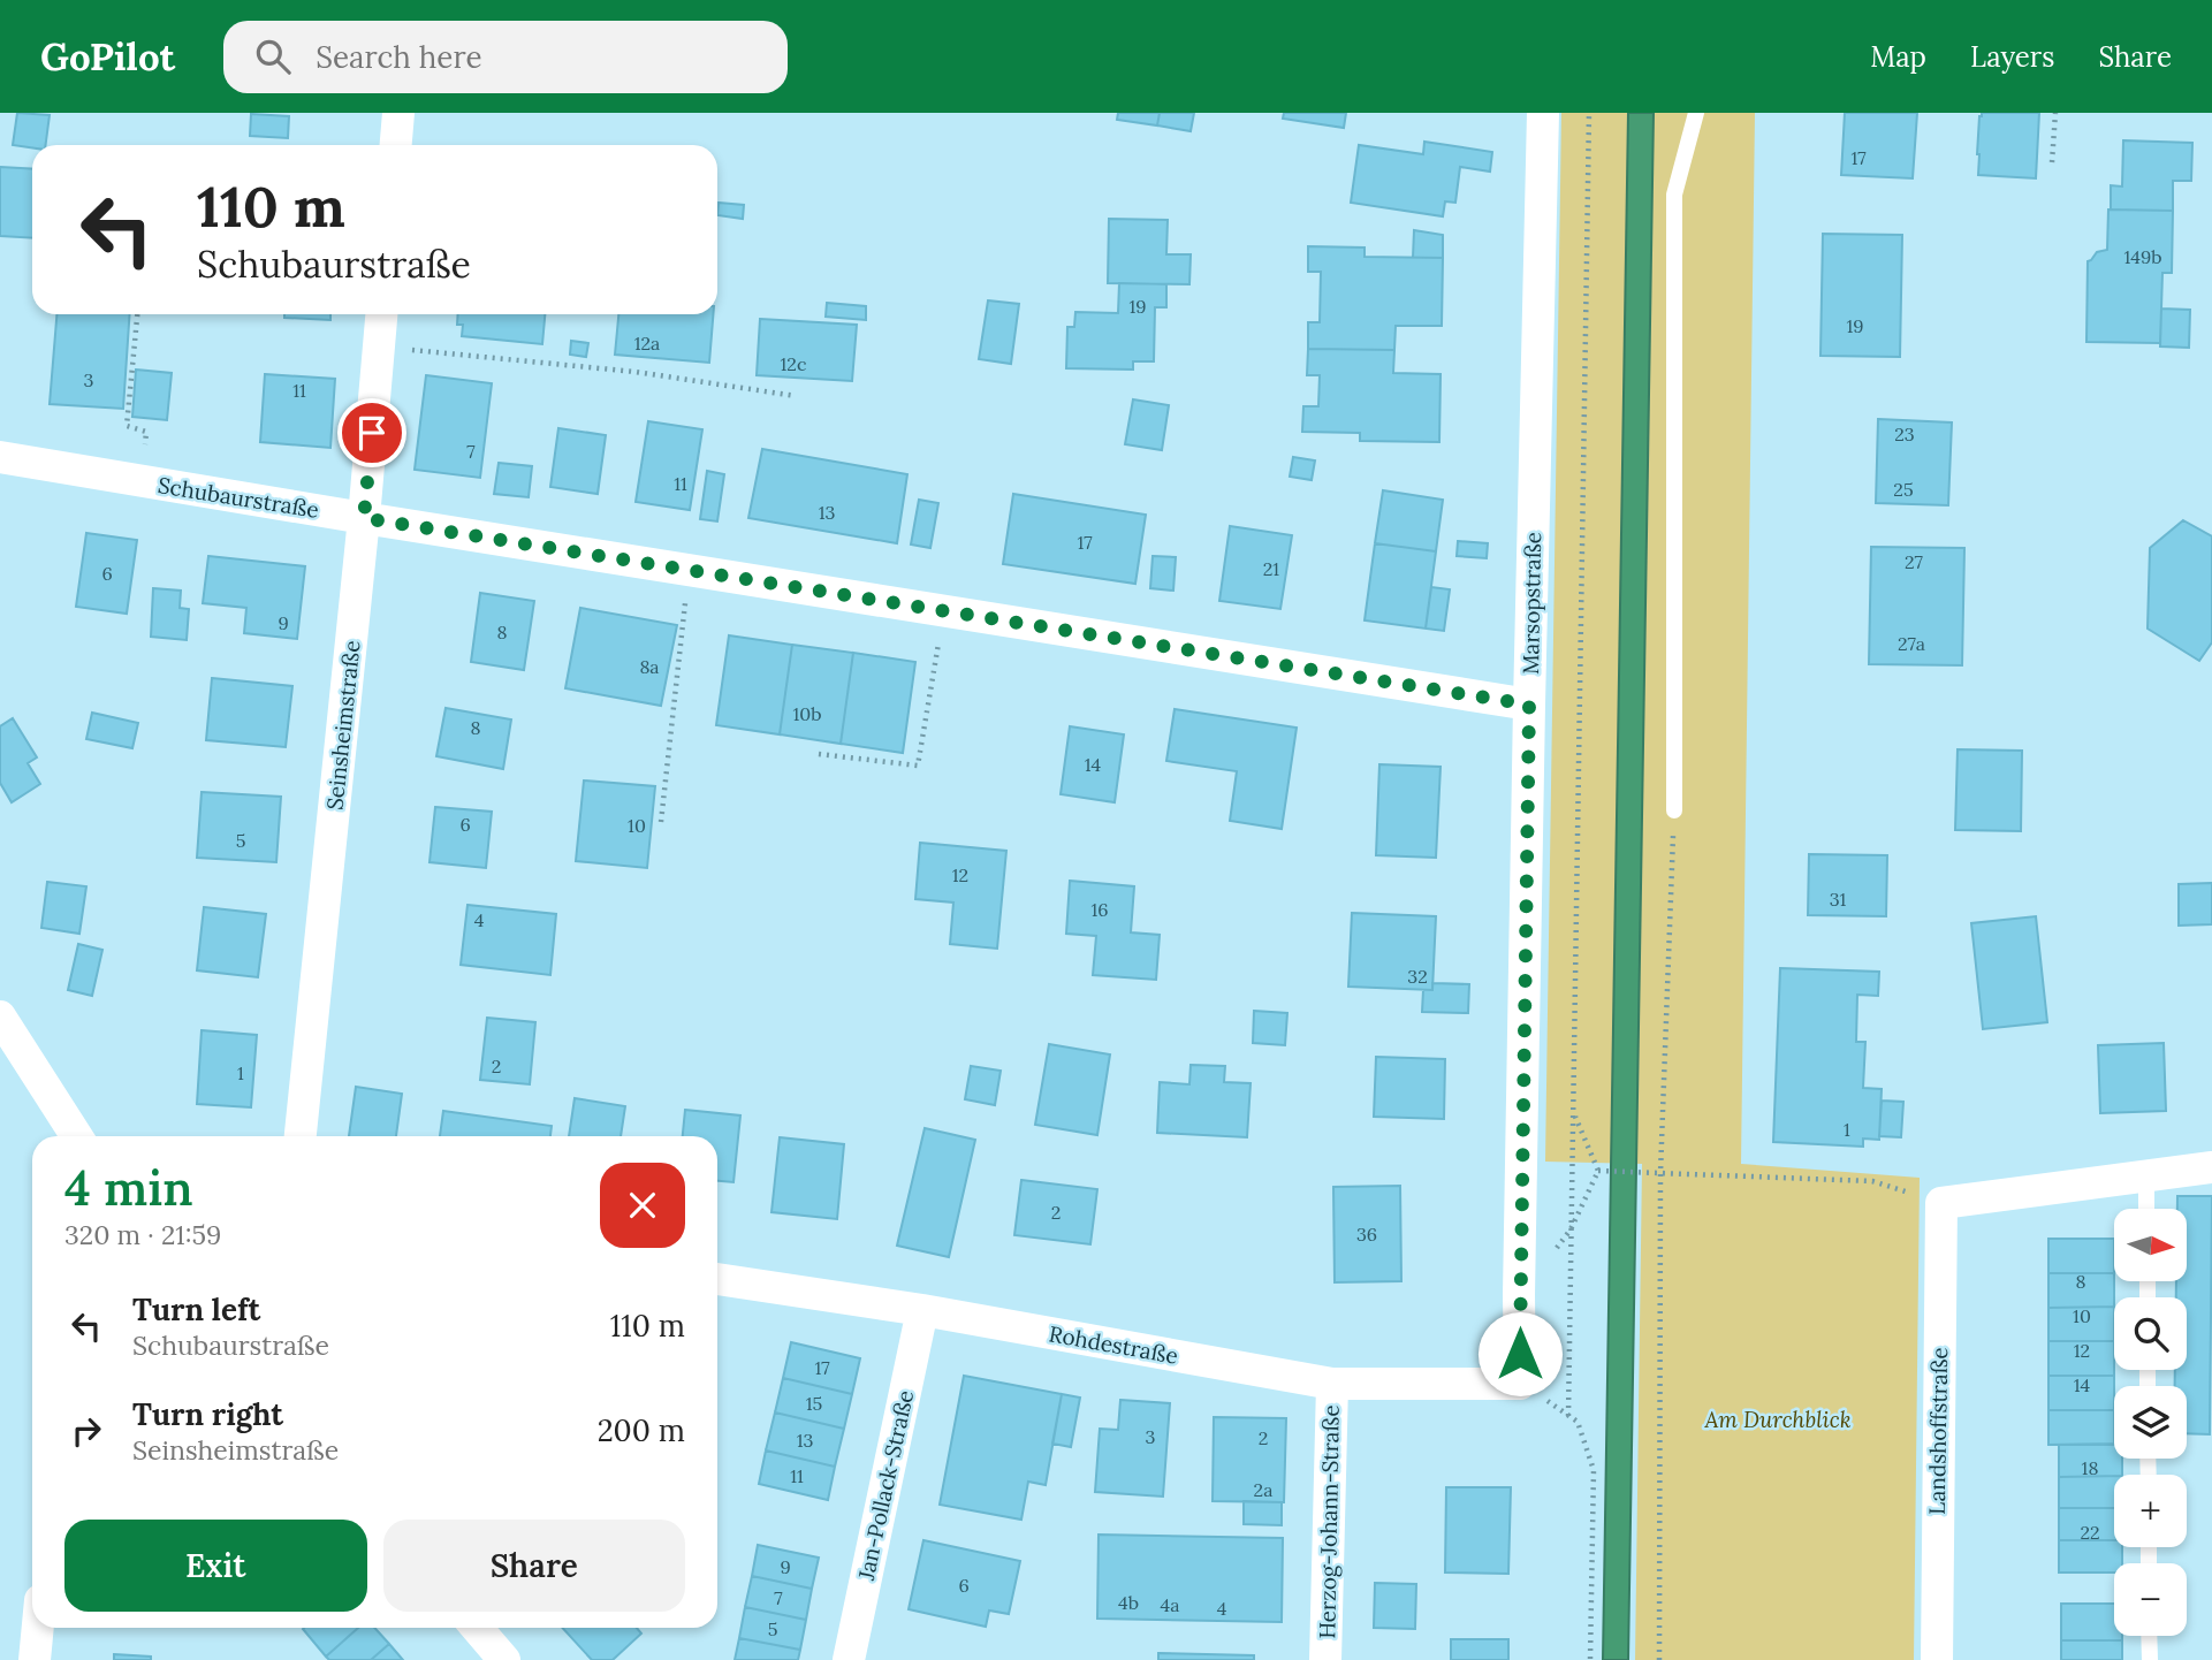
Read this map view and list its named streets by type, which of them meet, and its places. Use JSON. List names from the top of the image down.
{
  "streets": {
    "street": [
      "Schubaurstraße",
      "Marsopstraße",
      "Seinsheimstraße",
      "Rohdestraße",
      "Landshoffstraße",
      "Jan-Pollack-Straße",
      "Herzog-Johann-Straße"
    ]
  },
  "crossings": [
    ["Schubaurstraße", "Marsopstraße"],
    ["Schubaurstraße", "Seinsheimstraße"],
    ["Marsopstraße", "Rohdestraße"],
    ["Rohdestraße", "Jan-Pollack-Straße"],
    ["Rohdestraße", "Herzog-Johann-Straße"]
  ],
  "parks": ["Am Durchblick"],
  "house_numbers": [
    "17",
    "149b",
    "19",
    "19",
    "12a",
    "12c",
    "3",
    "11",
    "23",
    "7",
    "11",
    "25",
    "13",
    "17",
    "27",
    "21",
    "6",
    "9",
    "8",
    "27a",
    "8a",
    "10b",
    "8",
    "14",
    "6",
    "10",
    "5",
    "12",
    "31",
    "16",
    "4",
    "32",
    "2",
    "1",
    "1",
    "2",
    "36",
    "8",
    "10",
    "12",
    "17",
    "14",
    "15",
    "3",
    "2",
    "13",
    "18",
    "11",
    "2a",
    "22",
    "9",
    "6",
    "7",
    "4b",
    "4a",
    "4",
    "5"
  ],
  "north": "right",
  "page": {
    "header": "GoPilot",
    "search": "Search here",
    "nav": ["Map", "Layers", "Share"],
    "turn": ["110 m", "Schubaurstraße"],
    "heading": ["4 min", "320 m · 21:59"],
    "map_buttons": ["+", "−"],
    "list": [
      {
        "name": "Turn left",
        "note": "Schubaurstraße",
        "value": "110 m"
      },
      {
        "name": "Turn right",
        "note": "Seinsheimstraße",
        "value": "200 m"
      }
    ],
    "buttons": ["Exit", "Share"]
  }
}
